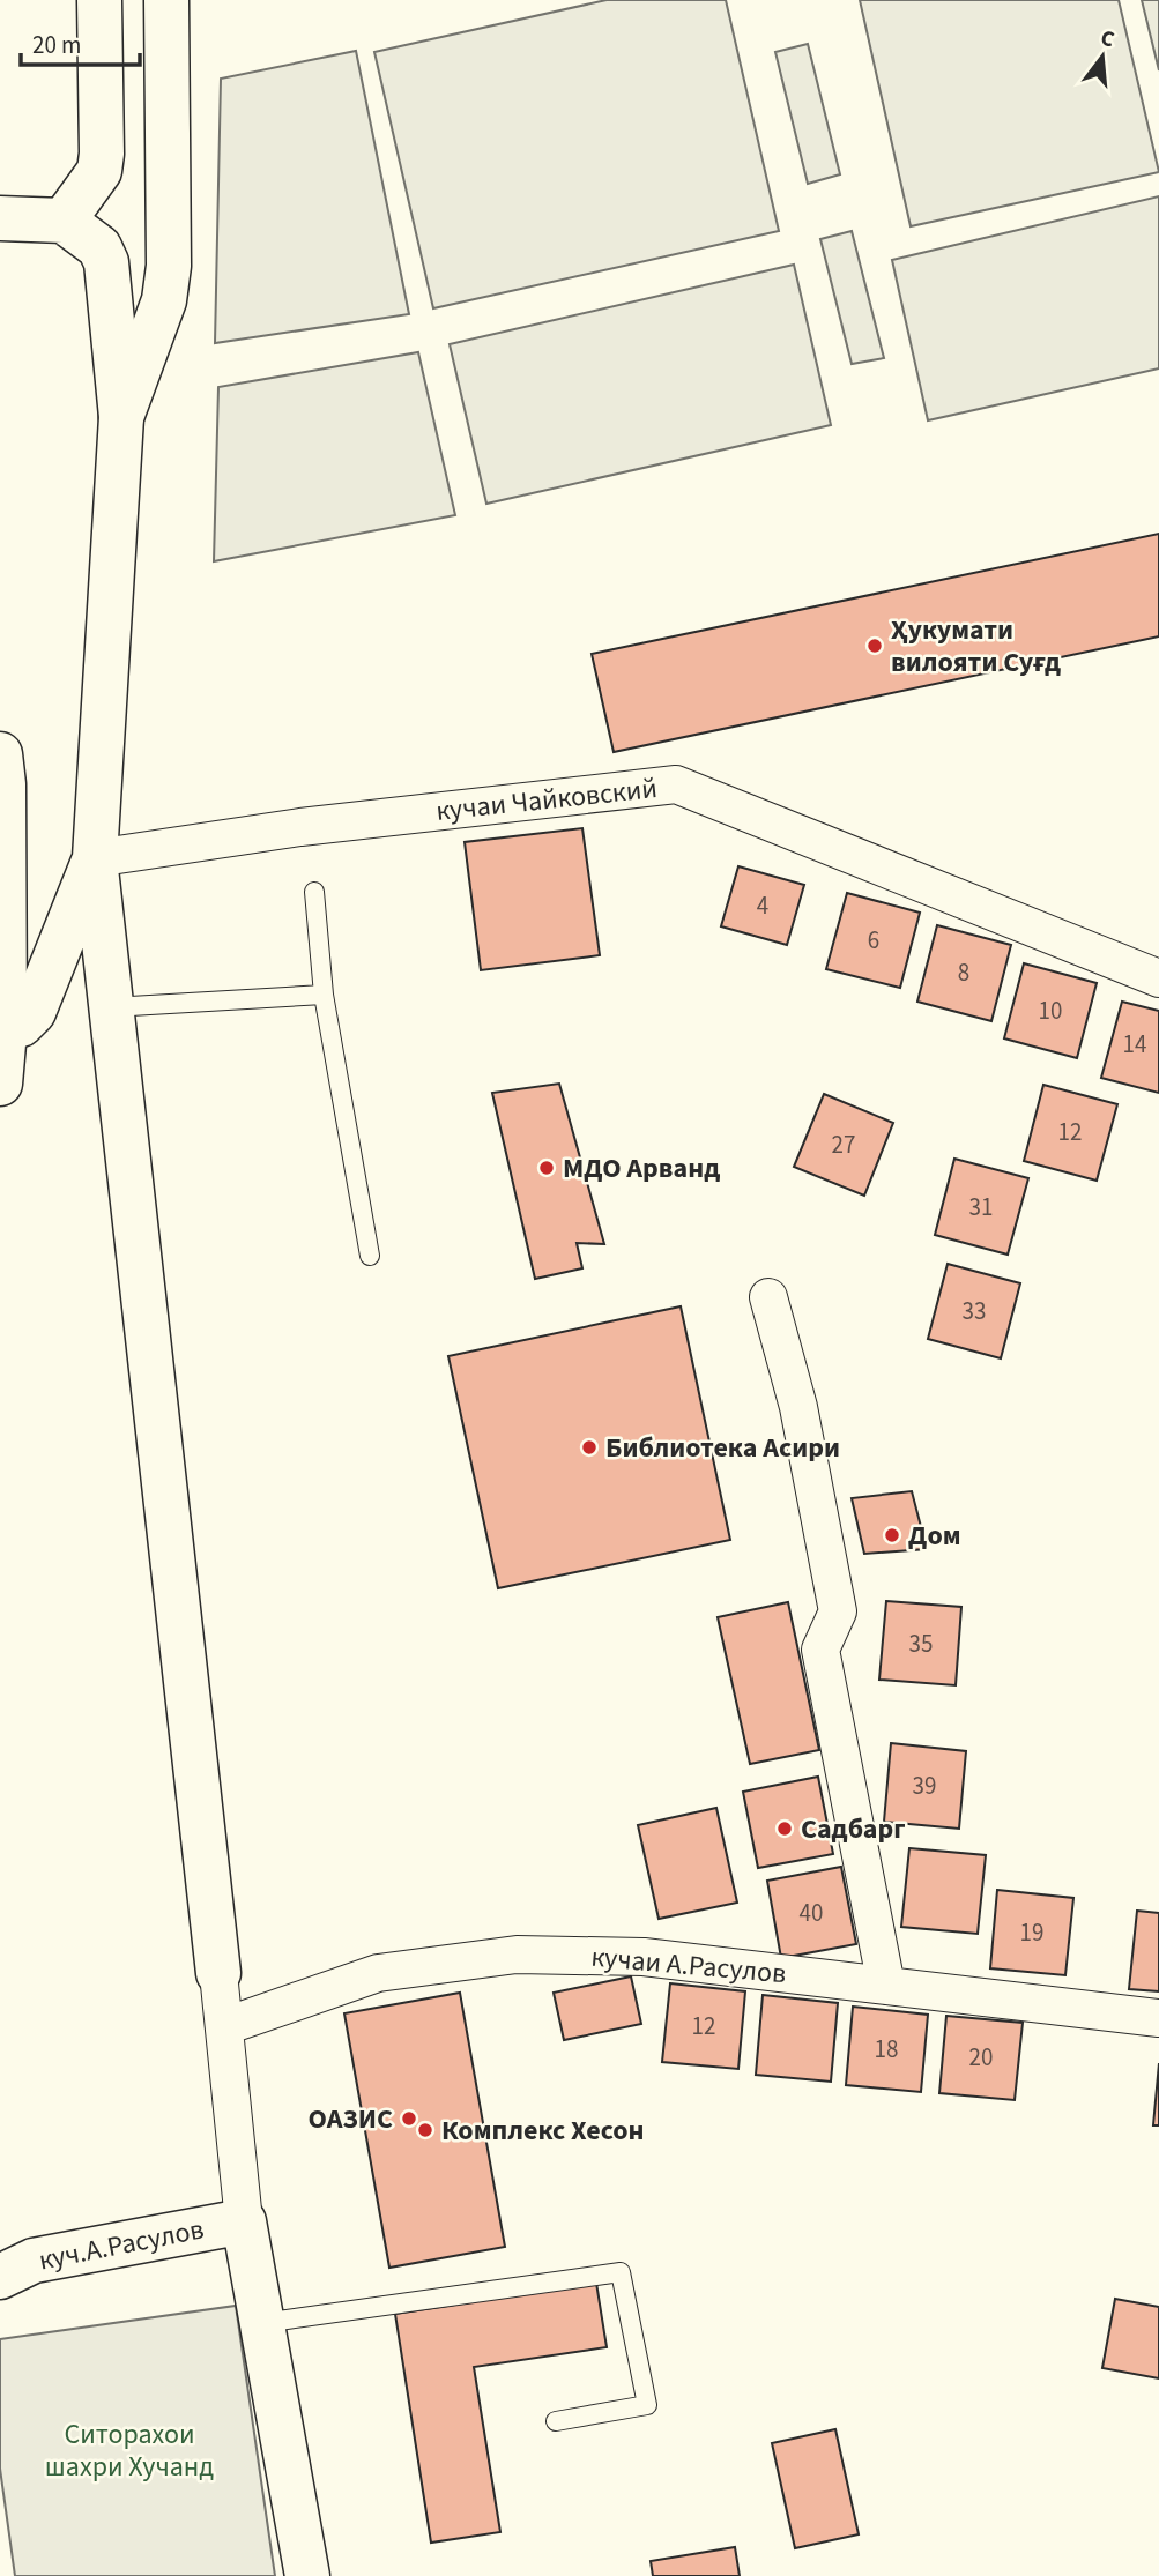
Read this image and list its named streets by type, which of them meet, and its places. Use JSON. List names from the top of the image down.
{
  "streets": {
    "main road": ["куч.А.Расулов"],
    "street": ["кучаи Чайковский", "кучаи А.Расулов"]
  },
  "parks": ["Ситорахои шахри Хучанд"],
  "places": [
    "Ҳукумати вилояти Суғд",
    "МДО Арванд",
    "Библиотека Асири",
    "Дом",
    "Садбарг",
    "ОАЗИС",
    "Комплекс Хесон"
  ],
  "house_numbers": [
    "4",
    "6",
    "8",
    "10",
    "14",
    "12",
    "27",
    "31",
    "33",
    "35",
    "39",
    "40",
    "19",
    "12",
    "18",
    "20"
  ],
  "scale_bar": "20 m",
  "north": "top"
}
